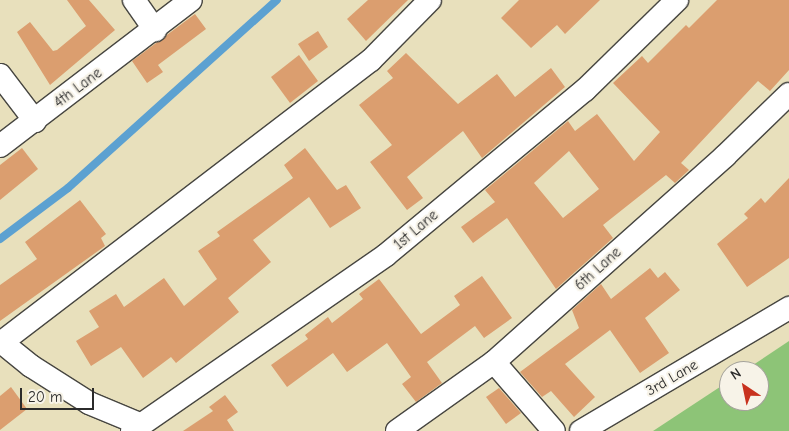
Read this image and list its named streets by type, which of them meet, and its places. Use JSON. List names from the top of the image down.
{
  "streets": {
    "street": [
      "4th Lane",
      "1st Lane",
      "6th Lane",
      "3rd Lane"
    ]
  },
  "scale_bar": "20 m",
  "north": "top left"
}
